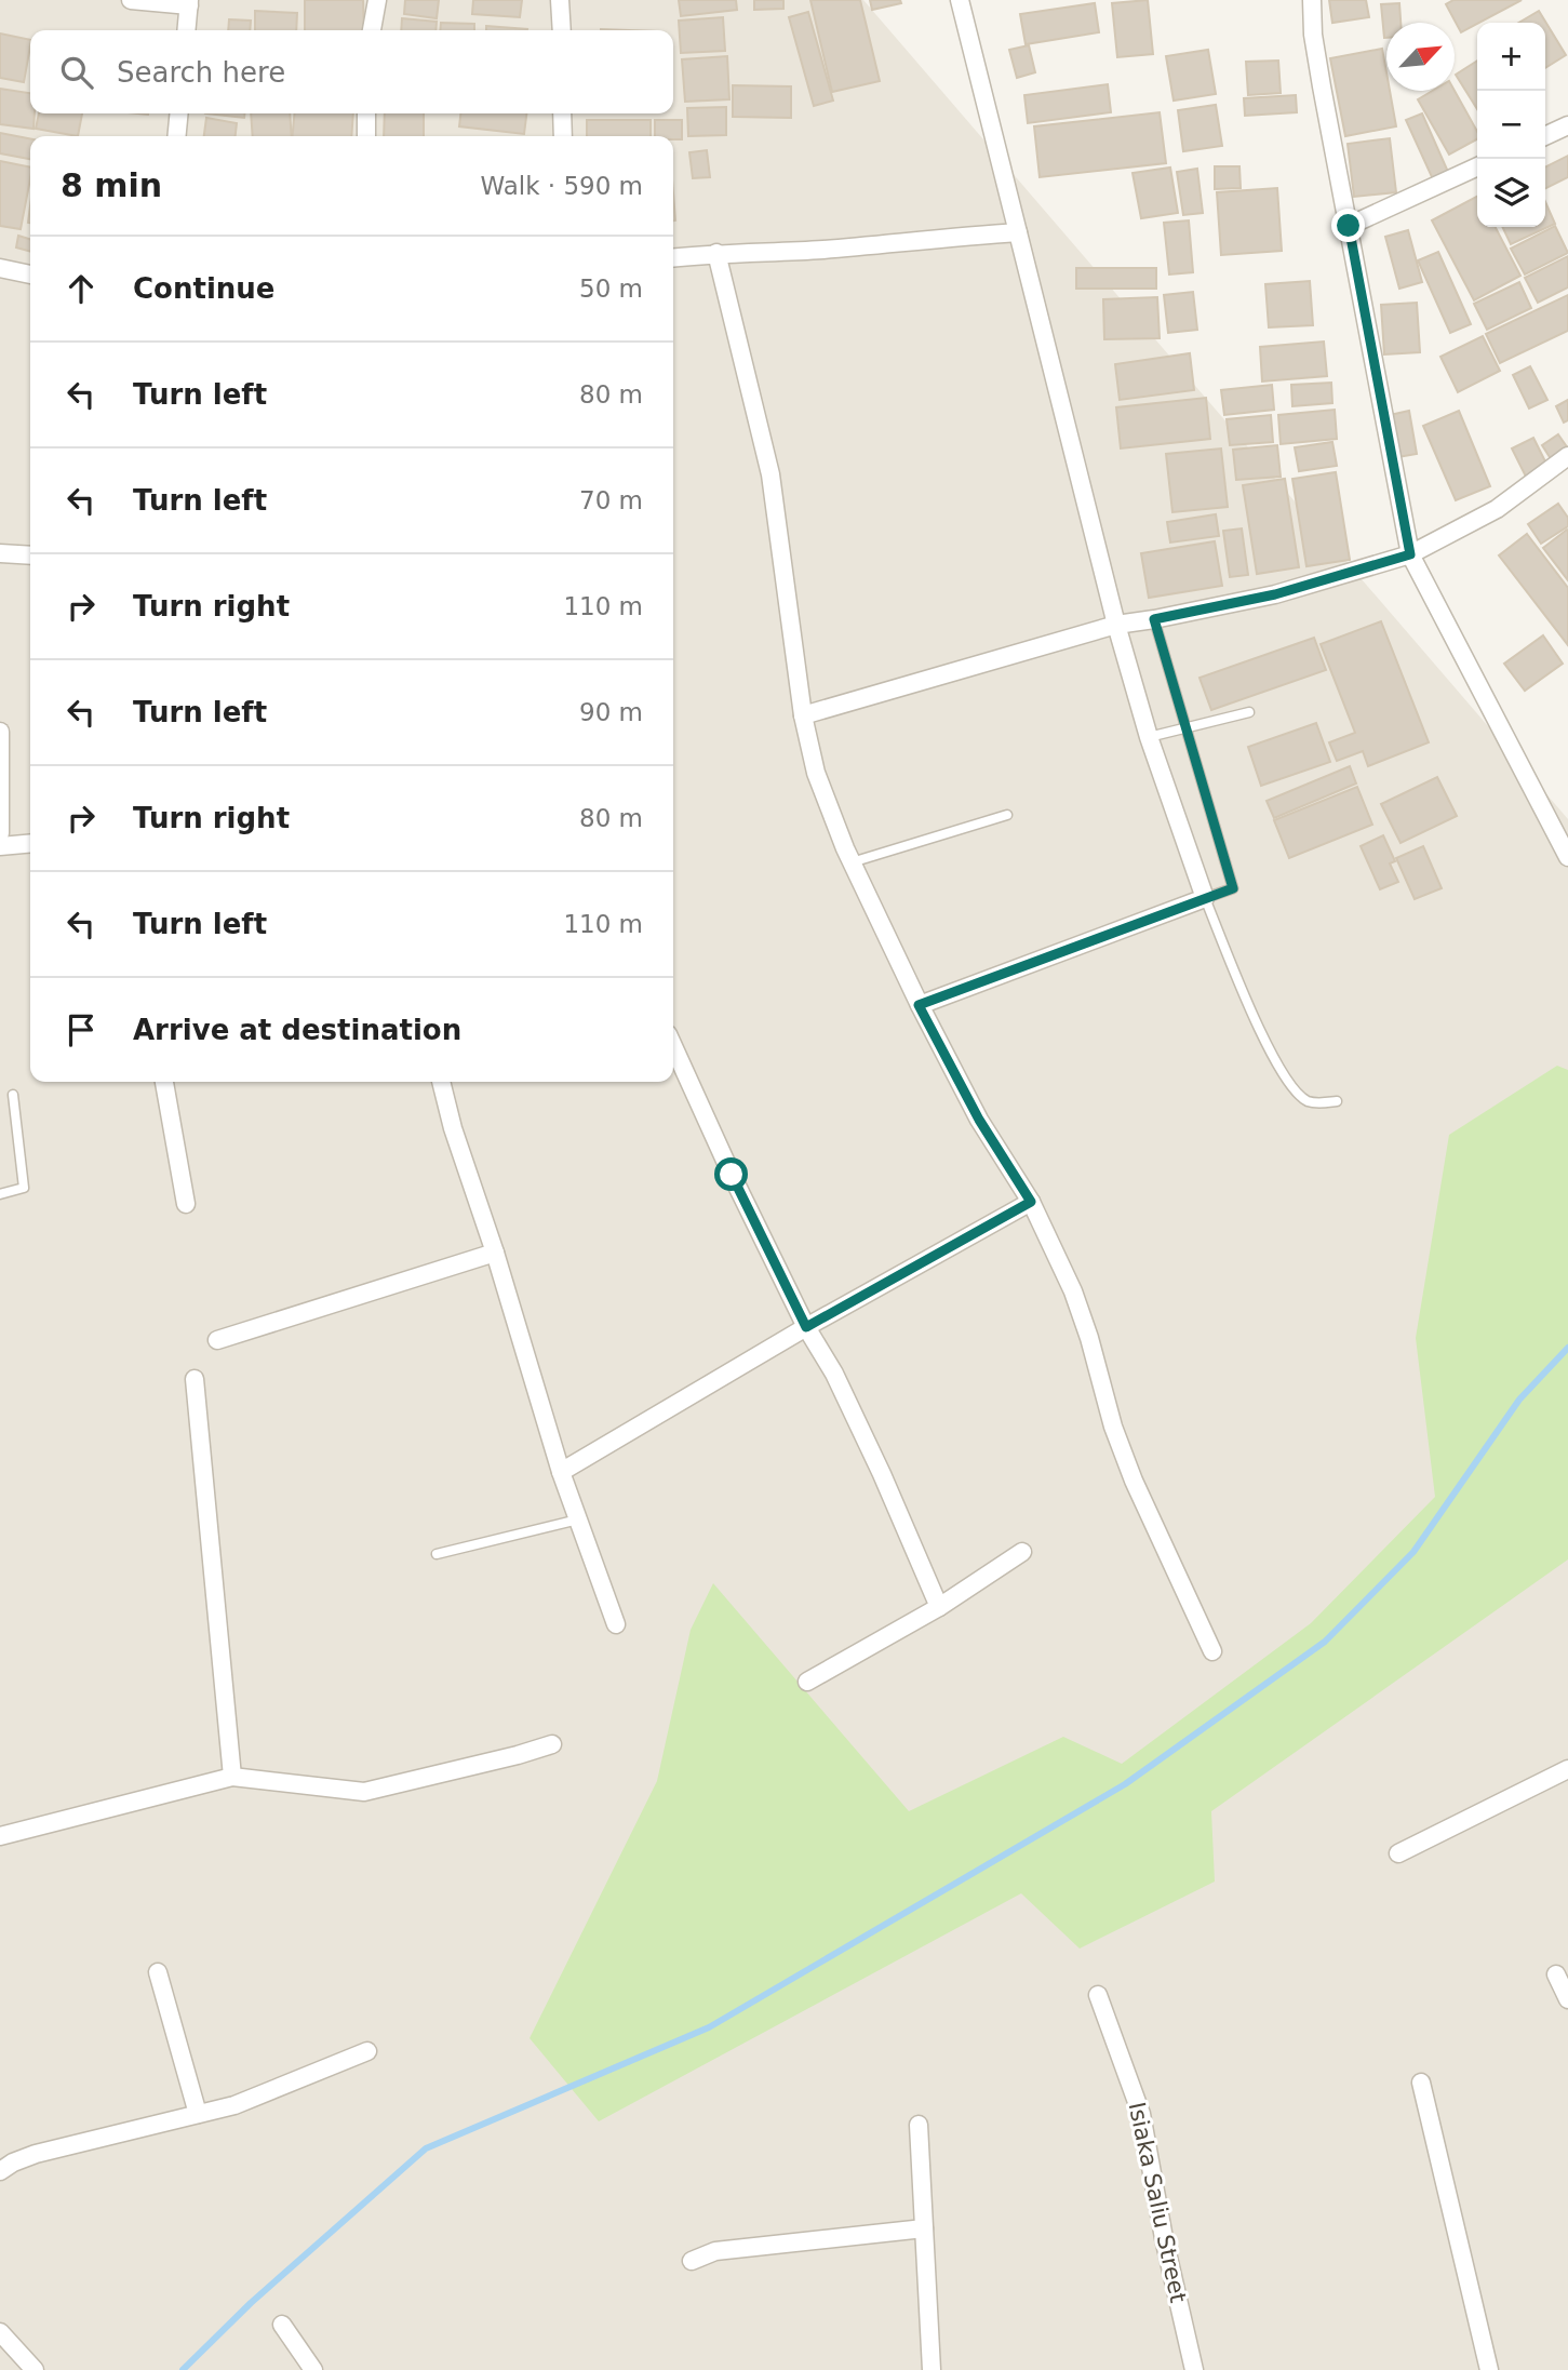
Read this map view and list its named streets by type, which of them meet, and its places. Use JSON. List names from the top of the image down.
{
  "streets": {
    "street": ["Isiaka Saliu Street"]
  },
  "north": "top right",
  "page": {
    "map_buttons": ["+", "−"],
    "search": "Search here",
    "heading": ["8 min", "Walk · 590 m"],
    "list": [
      ["Continue", "50 m"],
      ["Turn left", "80 m"],
      ["Turn left", "70 m"],
      ["Turn right", "110 m"],
      ["Turn left", "90 m"],
      ["Turn right", "80 m"],
      ["Turn left", "110 m"],
      "Arrive at destination"
    ]
  }
}
